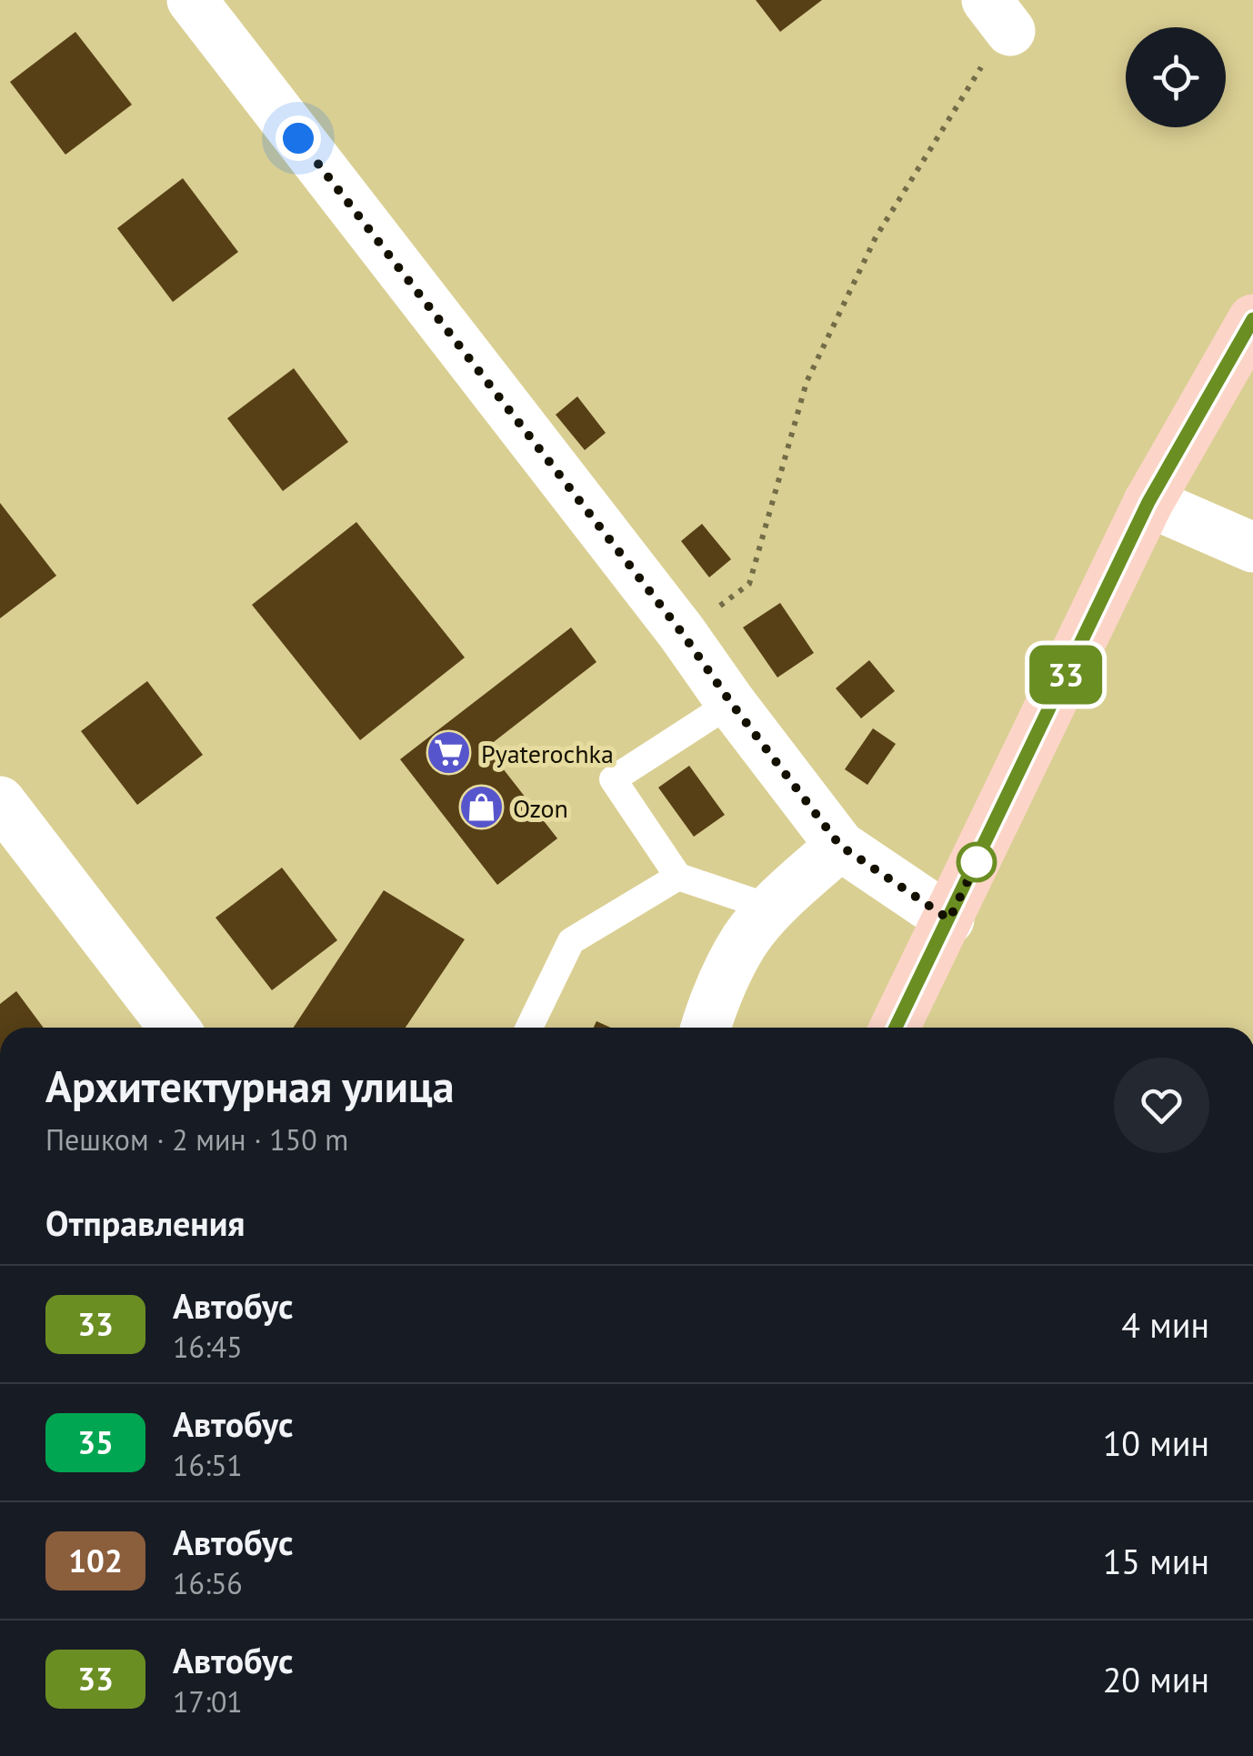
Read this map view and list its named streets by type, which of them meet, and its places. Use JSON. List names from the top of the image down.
{
  "places": {
    "supermarket": ["Pyaterochka"],
    "shop": ["Ozon"]
  },
  "lines": ["bus line 33"],
  "page": {
    "on_map": "33",
    "heading": [
      ["Архитектурная улица", "Пешком · 2 мин · 150 m"],
      "Отправления"
    ],
    "list": [
      {
        "mark": "33",
        "name": "Автобус",
        "note": "16:45",
        "value": "4 мин"
      },
      {
        "mark": "35",
        "name": "Автобус",
        "note": "16:51",
        "value": "10 мин"
      },
      {
        "mark": "102",
        "name": "Автобус",
        "note": "16:56",
        "value": "15 мин"
      },
      {
        "mark": "33",
        "name": "Автобус",
        "note": "17:01",
        "value": "20 мин"
      }
    ]
  }
}
